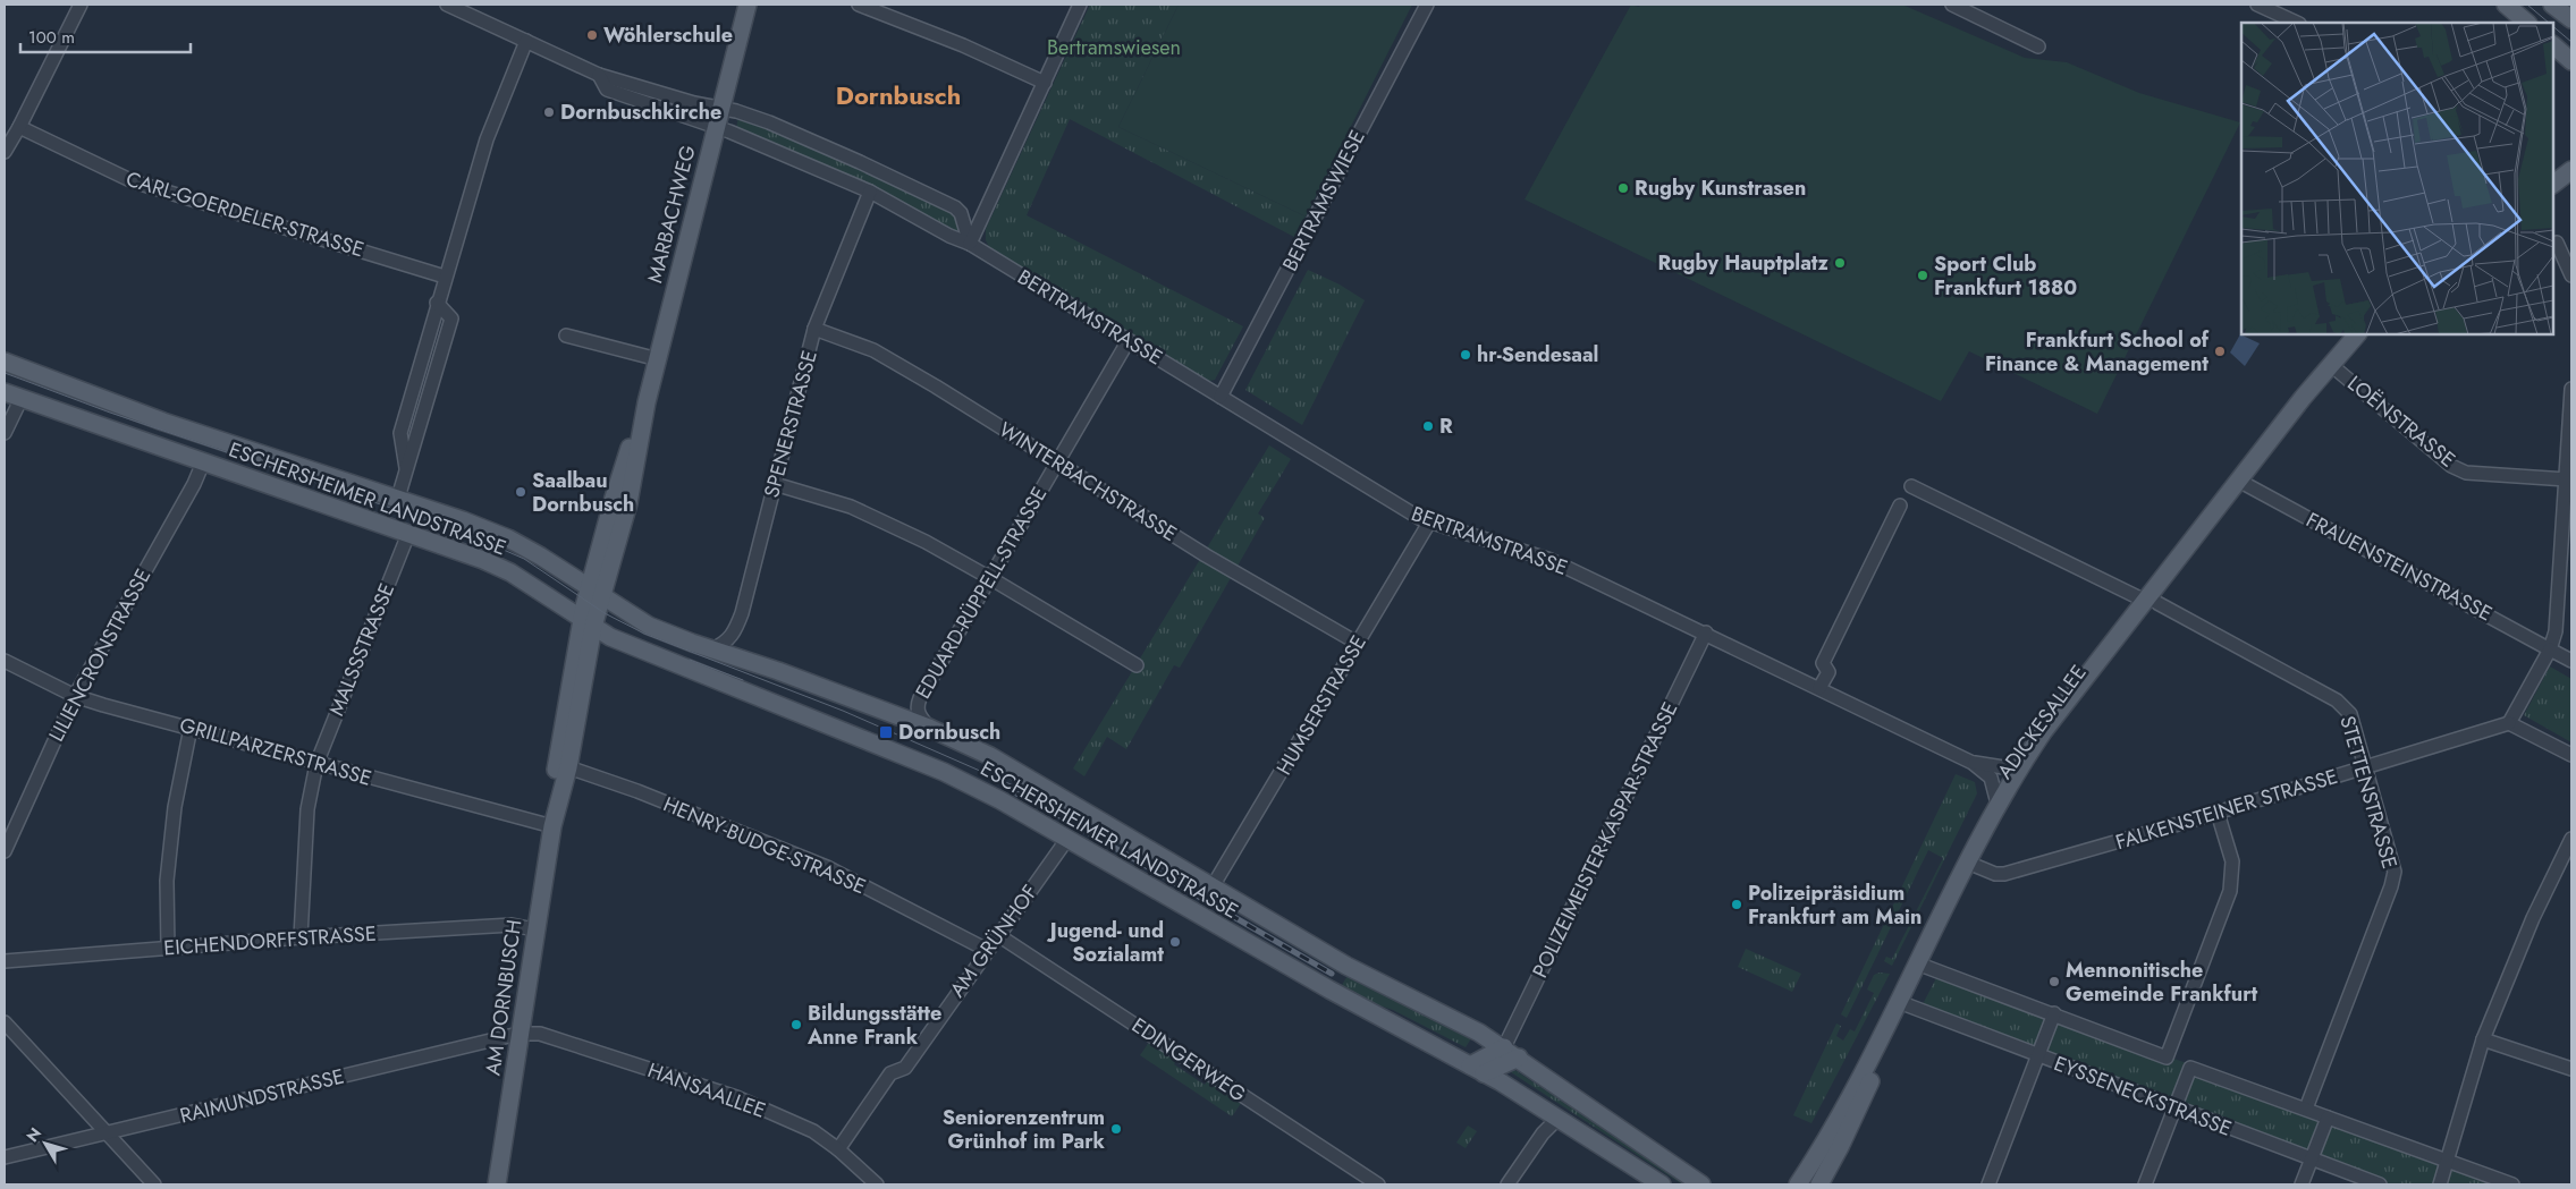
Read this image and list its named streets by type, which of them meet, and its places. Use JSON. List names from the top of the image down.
{
  "streets": {
    "main road": [
      "MARBACHWEG",
      "ESCHERSHEIMER LANDSTRASSE",
      "ADICKESALLEE",
      "AM DORNBUSCH"
    ],
    "street": [
      "BERTRAMSWIESE",
      "CARL-GOERDELER-STRASSE",
      "BERTRAMSTRASSE",
      "LOËNSTRASSE",
      "SPENERSTRASSE",
      "WINTERBACHSTRASSE",
      "FRAUENSTEINSTRASSE",
      "EDUARD-RÜPPELL-STRASSE",
      "MALSSSTRASSE",
      "LILIENCRONSTRASSE",
      "HUMSERSTRASSE",
      "GRILLPARZERSTRASSE",
      "STETTENSTRASSE",
      "FALKENSTEINER STRASSE",
      "POLIZEIMEISTER-KASPAR-STRASSE",
      "HENRY-BUDGE-STRASSE",
      "EICHENDORFFSTRASSE",
      "AM GRÜNHOF",
      "EDINGERWEG",
      "HANSAALLEE",
      "RAIMUNDSTRASSE",
      "EYSSENECKSTRASSE"
    ]
  },
  "crossings": [
    ["BERTRAMSWIESE", "BERTRAMSTRASSE"],
    ["MARBACHWEG", "BERTRAMSTRASSE"],
    ["MARBACHWEG", "ESCHERSHEIMER LANDSTRASSE"],
    ["MARBACHWEG", "AM DORNBUSCH"],
    ["BERTRAMSTRASSE", "SPENERSTRASSE"],
    ["BERTRAMSTRASSE", "EDUARD-RÜPPELL-STRASSE"],
    ["BERTRAMSTRASSE", "HUMSERSTRASSE"],
    ["BERTRAMSTRASSE", "ADICKESALLEE"],
    ["BERTRAMSTRASSE", "POLIZEIMEISTER-KASPAR-STRASSE"],
    ["LOËNSTRASSE", "ADICKESALLEE"],
    ["SPENERSTRASSE", "WINTERBACHSTRASSE"],
    ["SPENERSTRASSE", "ESCHERSHEIMER LANDSTRASSE"],
    ["WINTERBACHSTRASSE", "EDUARD-RÜPPELL-STRASSE"],
    ["WINTERBACHSTRASSE", "HUMSERSTRASSE"],
    ["ESCHERSHEIMER LANDSTRASSE", "EDUARD-RÜPPELL-STRASSE"],
    ["ESCHERSHEIMER LANDSTRASSE", "MALSSSTRASSE"],
    ["ESCHERSHEIMER LANDSTRASSE", "LILIENCRONSTRASSE"],
    ["ESCHERSHEIMER LANDSTRASSE", "HUMSERSTRASSE"],
    ["ESCHERSHEIMER LANDSTRASSE", "POLIZEIMEISTER-KASPAR-STRASSE"],
    ["ESCHERSHEIMER LANDSTRASSE", "AM GRÜNHOF"],
    ["ESCHERSHEIMER LANDSTRASSE", "AM DORNBUSCH"],
    ["FRAUENSTEINSTRASSE", "ADICKESALLEE"],
    ["MALSSSTRASSE", "GRILLPARZERSTRASSE"],
    ["MALSSSTRASSE", "EICHENDORFFSTRASSE"],
    ["LILIENCRONSTRASSE", "GRILLPARZERSTRASSE"],
    ["ADICKESALLEE", "STETTENSTRASSE"],
    ["ADICKESALLEE", "FALKENSTEINER STRASSE"],
    ["ADICKESALLEE", "EYSSENECKSTRASSE"],
    ["GRILLPARZERSTRASSE", "AM DORNBUSCH"],
    ["STETTENSTRASSE", "FALKENSTEINER STRASSE"],
    ["HENRY-BUDGE-STRASSE", "AM GRÜNHOF"],
    ["HENRY-BUDGE-STRASSE", "AM DORNBUSCH"],
    ["EICHENDORFFSTRASSE", "AM DORNBUSCH"],
    ["AM GRÜNHOF", "EDINGERWEG"],
    ["AM GRÜNHOF", "HANSAALLEE"],
    ["AM DORNBUSCH", "HANSAALLEE"],
    ["AM DORNBUSCH", "RAIMUNDSTRASSE"],
    ["HANSAALLEE", "RAIMUNDSTRASSE"]
  ],
  "districts": ["Dornbusch"],
  "parks": ["Bertramswiesen"],
  "places": {
    "other": [
      "Wöhlerschule",
      "Dornbuschkirche",
      "Rugby Kunstrasen",
      "Rugby Hauptplatz",
      "Sport Club Frankfurt 1880",
      "Frankfurt School of Finance & Management",
      "hr-Sendesaal",
      "R",
      "Saalbau Dornbusch",
      "Polizeipräsidium Frankfurt am Main",
      "Jugend- und Sozialamt",
      "Mennonitische Gemeinde Frankfurt",
      "Bildungsstätte Anne Frank",
      "Seniorenzentrum Grünhof im Park"
    ],
    "transit": ["Dornbusch"]
  },
  "scale_bar": "100 m",
  "north": "top left"
}
